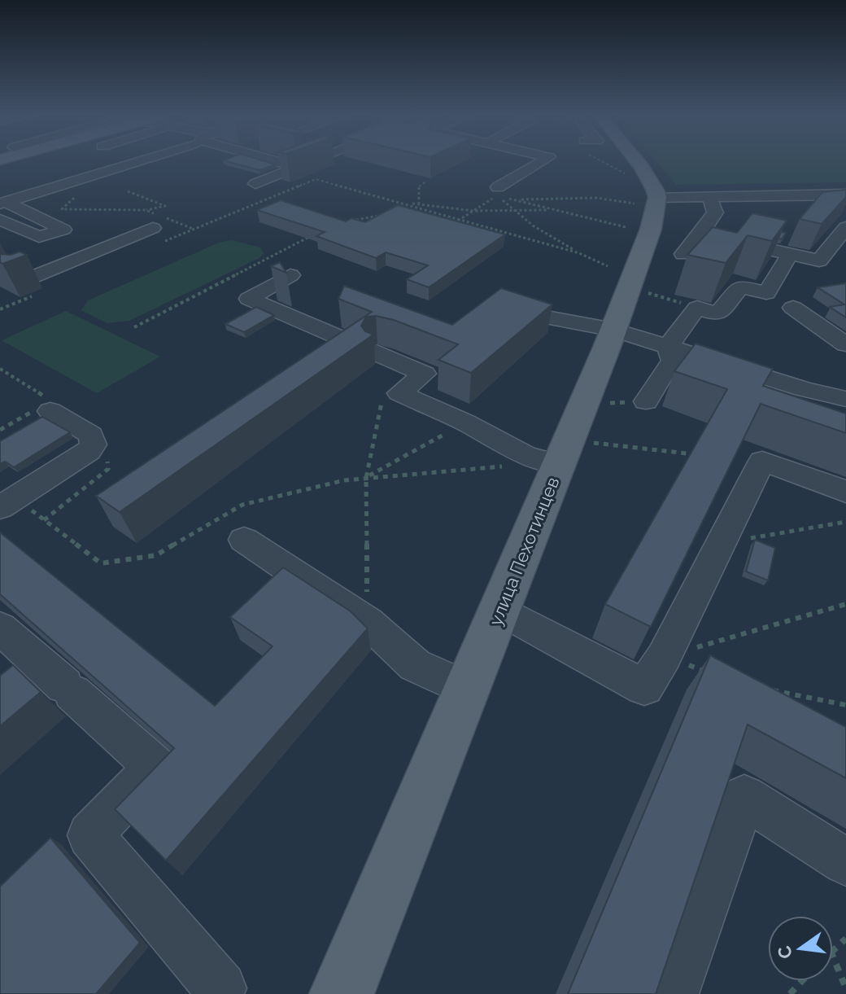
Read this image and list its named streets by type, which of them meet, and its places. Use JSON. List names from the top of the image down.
{
  "streets": {
    "main road": ["улица Пехотинцев"]
  },
  "north": "left"
}
